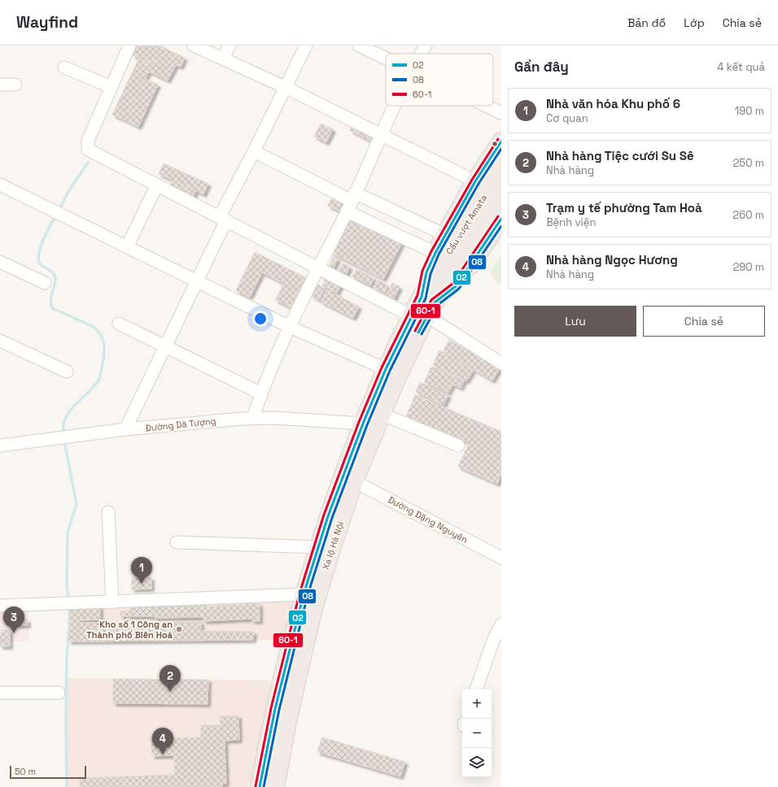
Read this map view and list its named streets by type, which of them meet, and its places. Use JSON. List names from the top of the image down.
{
  "streets": {
    "highway": ["Cầu vượt Amata", "Xa lộ Hà Nội"],
    "street": ["Đường Dã Tượng", "Đường Đặng Nguyên"]
  },
  "crossings": [
    ["Cầu vượt Amata", "Xa lộ Hà Nội"],
    ["Đường Đặng Nguyên", "Xa lộ Hà Nội"]
  ],
  "places": ["Kho số 1 Công an Thành phố Biên Hoà"],
  "lines": ["transit line 60-1", "transit line 02", "transit line 08"],
  "legend": ["02", "08", "60-1"],
  "scale_bar": "50 m",
  "page": {
    "header": "Wayfind",
    "nav": ["Bản đồ", "Lớp", "Chia sẻ"],
    "heading": ["Gần đây", "4 kết quả"],
    "list": [
      {
        "mark": "1",
        "name": "Nhà văn hóa Khu phố 6",
        "note": "Cơ quan",
        "value": "190 m"
      },
      {
        "mark": "2",
        "name": "Nhà hàng Tiệc cưới Su Sê",
        "note": "Nhà hàng",
        "value": "250 m"
      },
      {
        "mark": "3",
        "name": "Trạm y tế phường Tam Hoà",
        "note": "Bệnh viện",
        "value": "260 m"
      },
      {
        "mark": "4",
        "name": "Nhà hàng Ngọc Hương",
        "note": "Nhà hàng",
        "value": "290 m"
      }
    ],
    "buttons": ["Lưu", "Chia sẻ"],
    "pins": [
      "1",
      "3",
      "2",
      "4"
    ],
    "map_buttons": ["+", "−"],
    "scale": "50 m"
  }
}
